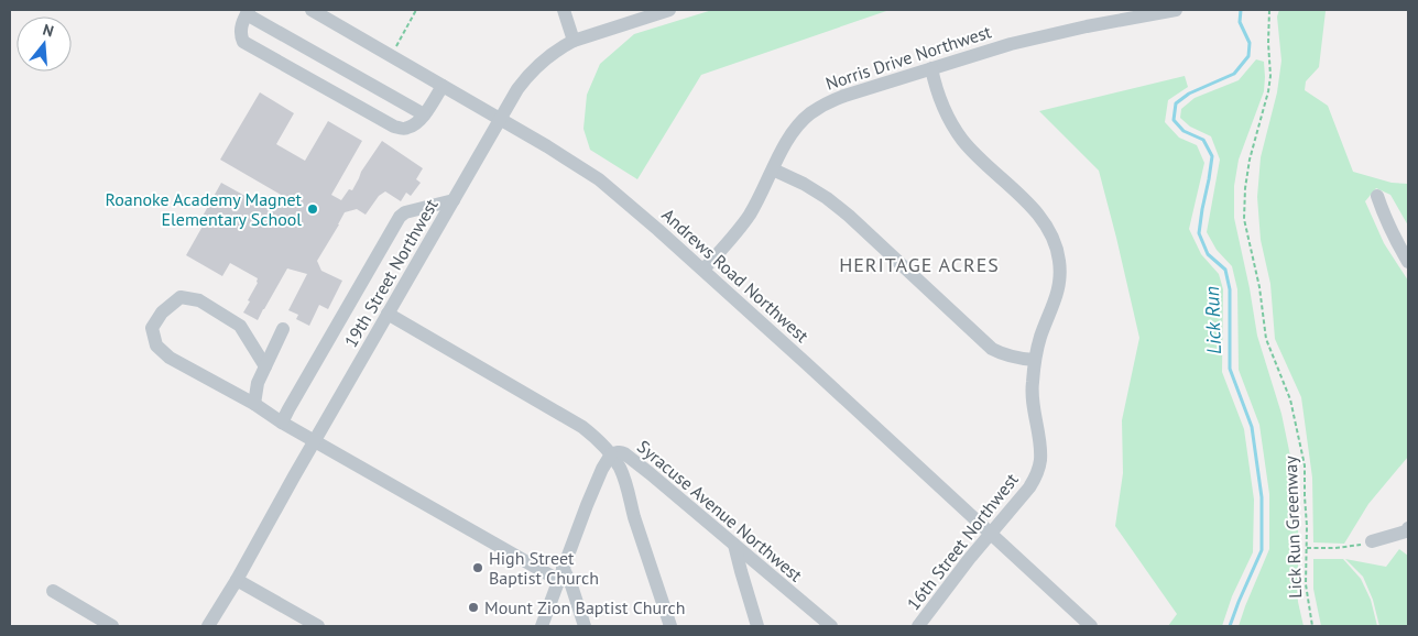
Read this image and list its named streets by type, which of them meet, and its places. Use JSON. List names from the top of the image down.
{
  "streets": {
    "street": [
      "Norris Drive Northwest",
      "19th Street Northwest",
      "Andrews Road Northwest",
      "Syracuse Avenue Northwest",
      "16th Street Northwest"
    ],
    "path": ["Lick Run Greenway"]
  },
  "crossings": [
    ["Norris Drive Northwest", "Andrews Road Northwest"],
    ["Norris Drive Northwest", "16th Street Northwest"],
    ["19th Street Northwest", "Andrews Road Northwest"],
    ["19th Street Northwest", "Syracuse Avenue Northwest"],
    ["Andrews Road Northwest", "16th Street Northwest"]
  ],
  "districts": ["HERITAGE ACRES"],
  "water": ["Lick Run"],
  "places": ["Roanoke Academy Magnet Elementary School", "High Street Baptist Church", "Mount Zion Baptist Church"],
  "north": "top"
}
